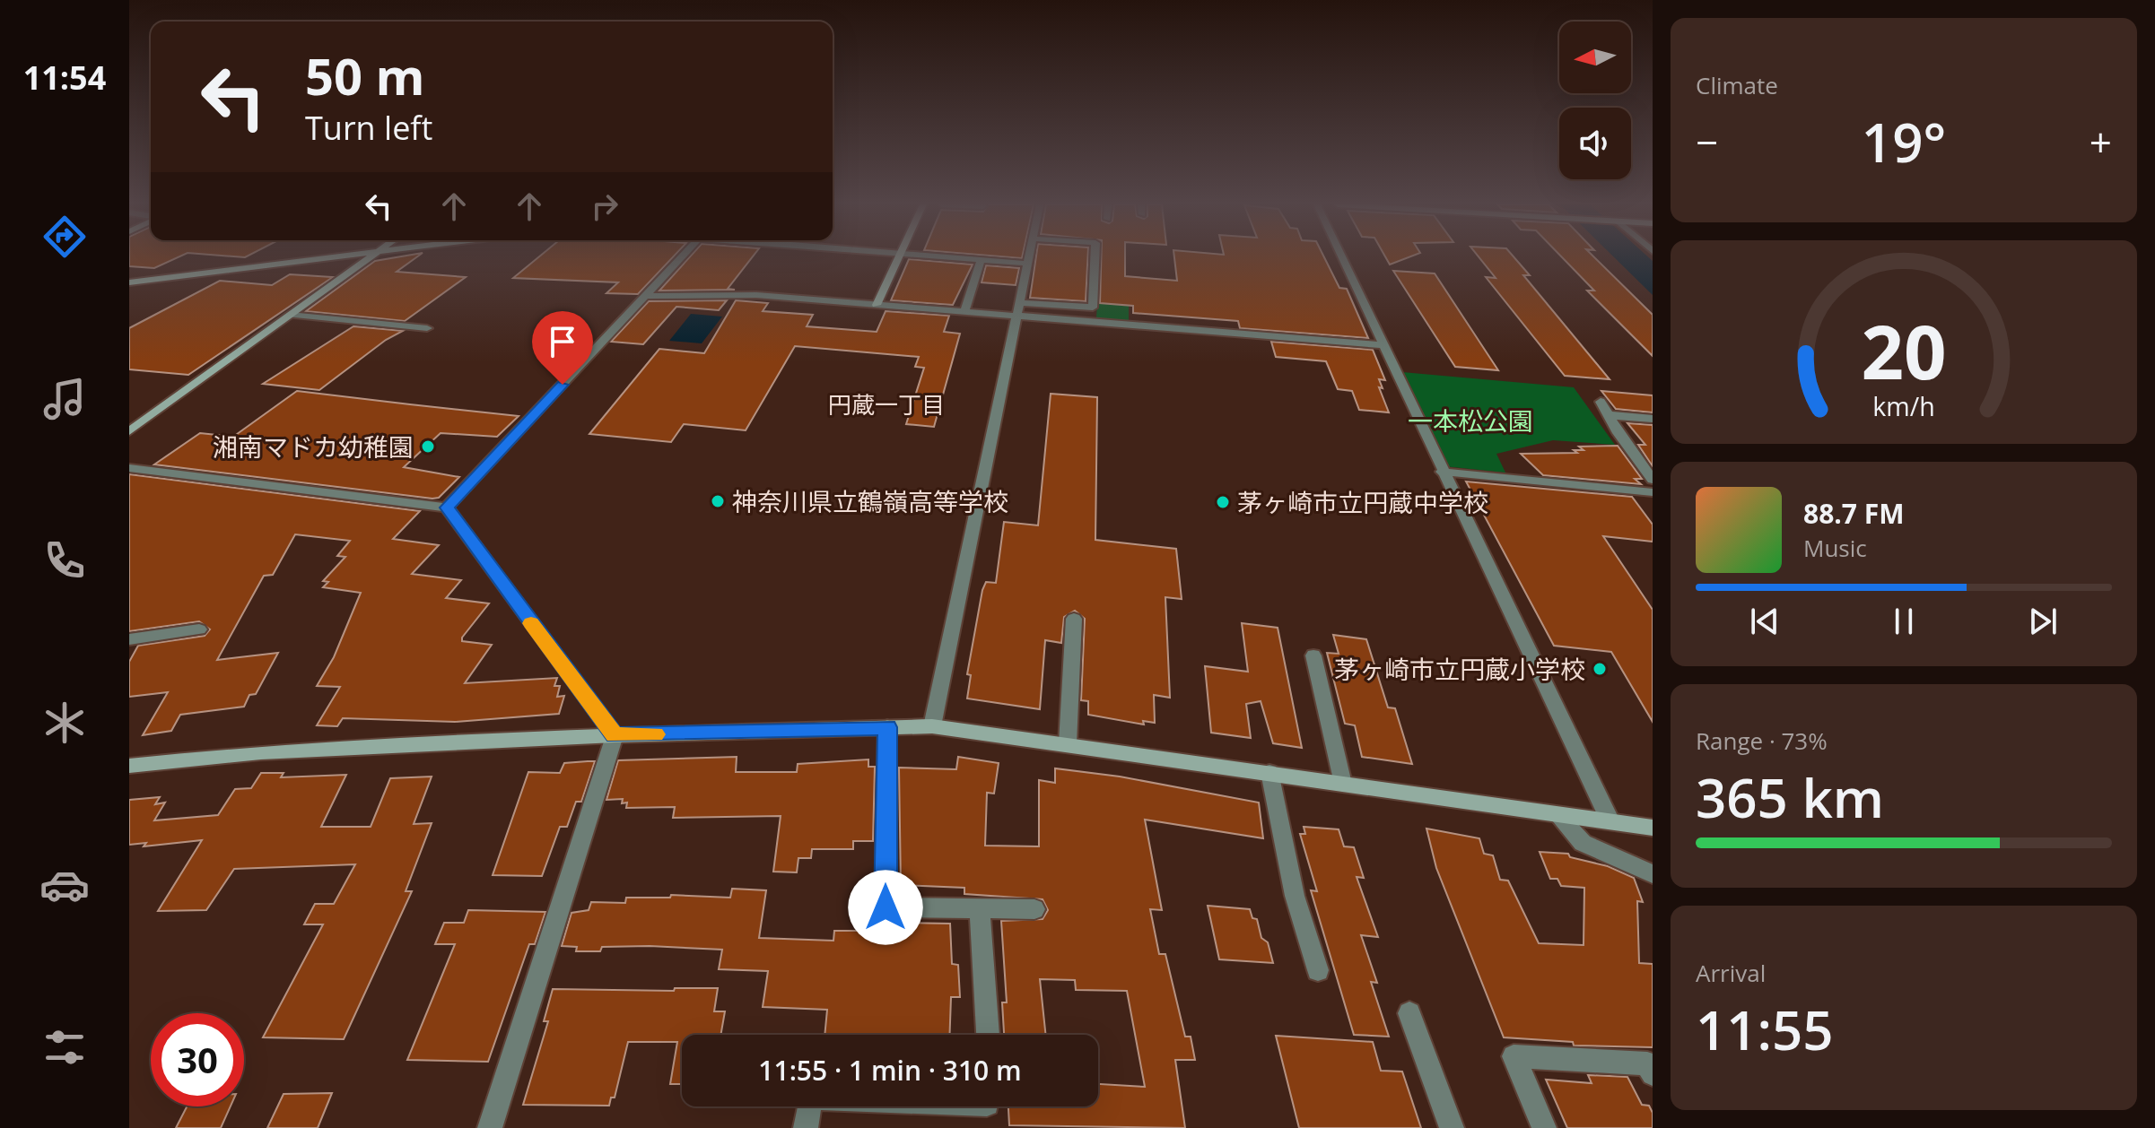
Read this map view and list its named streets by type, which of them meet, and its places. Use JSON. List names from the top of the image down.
{
  "districts": ["円蔵一丁目"],
  "parks": ["一本松公園"],
  "places": [
    "湘南マドカ幼稚園",
    "神奈川県立鶴嶺高等学校",
    "茅ヶ崎市立円蔵中学校",
    "茅ヶ崎市立円蔵小学校"
  ],
  "north": "left",
  "page": {
    "tabs": "11:54",
    "tile": [
      "Climate",
      ["Range · 73%", "365 km"],
      ["Arrival", "11:55"]
    ],
    "turn": ["50 m", "Turn left"],
    "heat": ["−", "19°", "+"],
    "song": ["88.7 FM", "Music"],
    "limit": "30",
    "trip": "11:55 · 1 min · 310 m",
    "gauge": ["20", "km/h"]
  }
}
